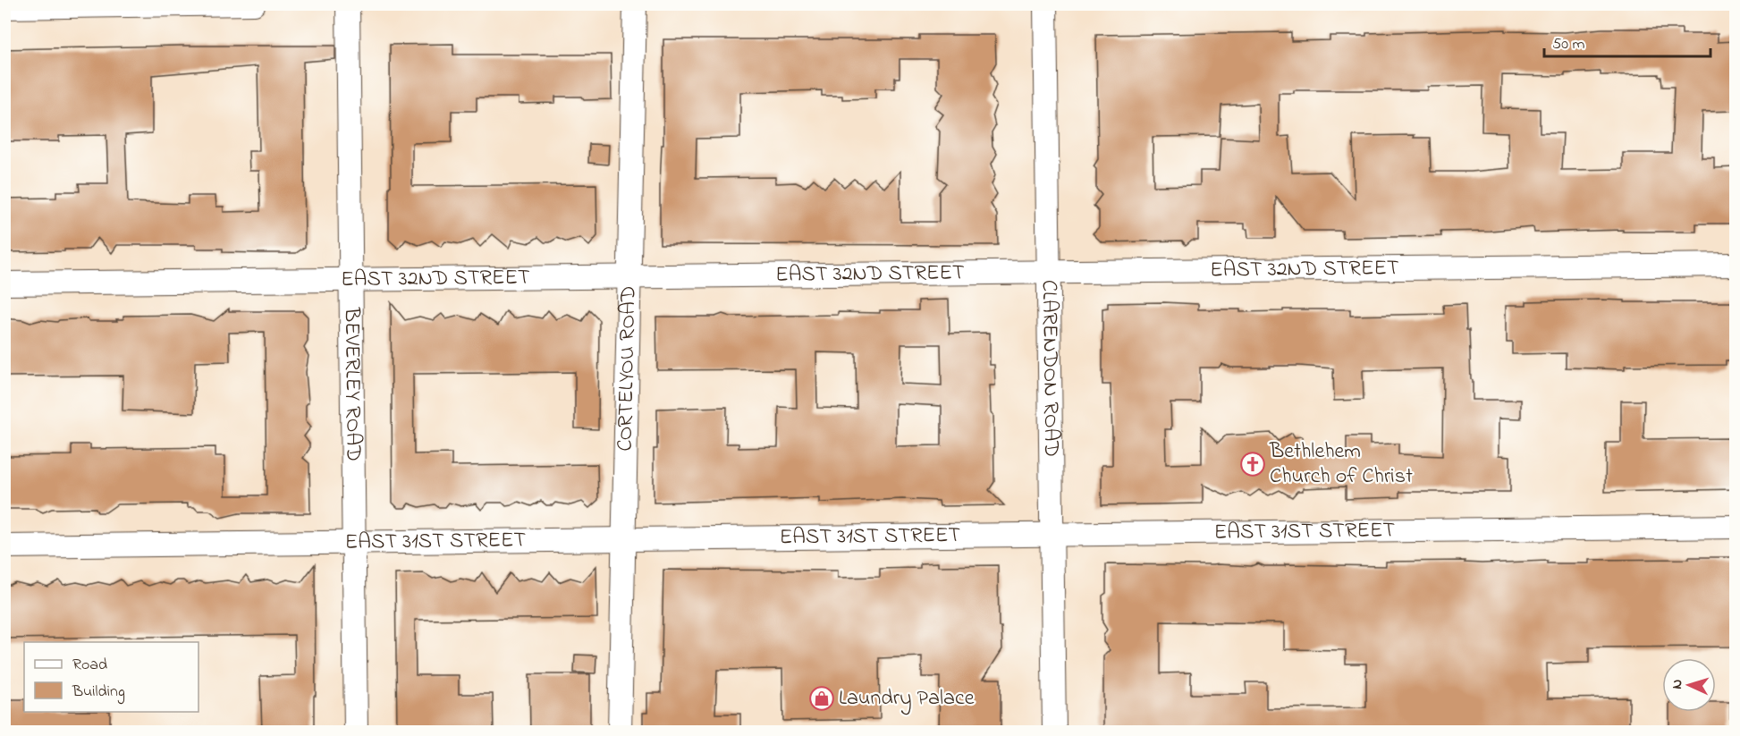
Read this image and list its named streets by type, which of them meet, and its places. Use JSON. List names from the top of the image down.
{
  "streets": {
    "street": [
      "EAST 32ND STREET",
      "CORTELYOU ROAD",
      "CLARENDON ROAD",
      "BEVERLEY ROAD",
      "EAST 31ST STREET"
    ]
  },
  "crossings": [
    ["EAST 32ND STREET", "CORTELYOU ROAD"],
    ["EAST 32ND STREET", "CLARENDON ROAD"],
    ["EAST 32ND STREET", "BEVERLEY ROAD"],
    ["CORTELYOU ROAD", "EAST 31ST STREET"],
    ["CLARENDON ROAD", "EAST 31ST STREET"],
    ["BEVERLEY ROAD", "EAST 31ST STREET"]
  ],
  "places": {
    "church": ["Bethlehem Church of Christ"],
    "shop": ["Laundry Palace"]
  },
  "legend": ["Road", "Building"],
  "scale_bar": "50 m",
  "north": "left"
}
